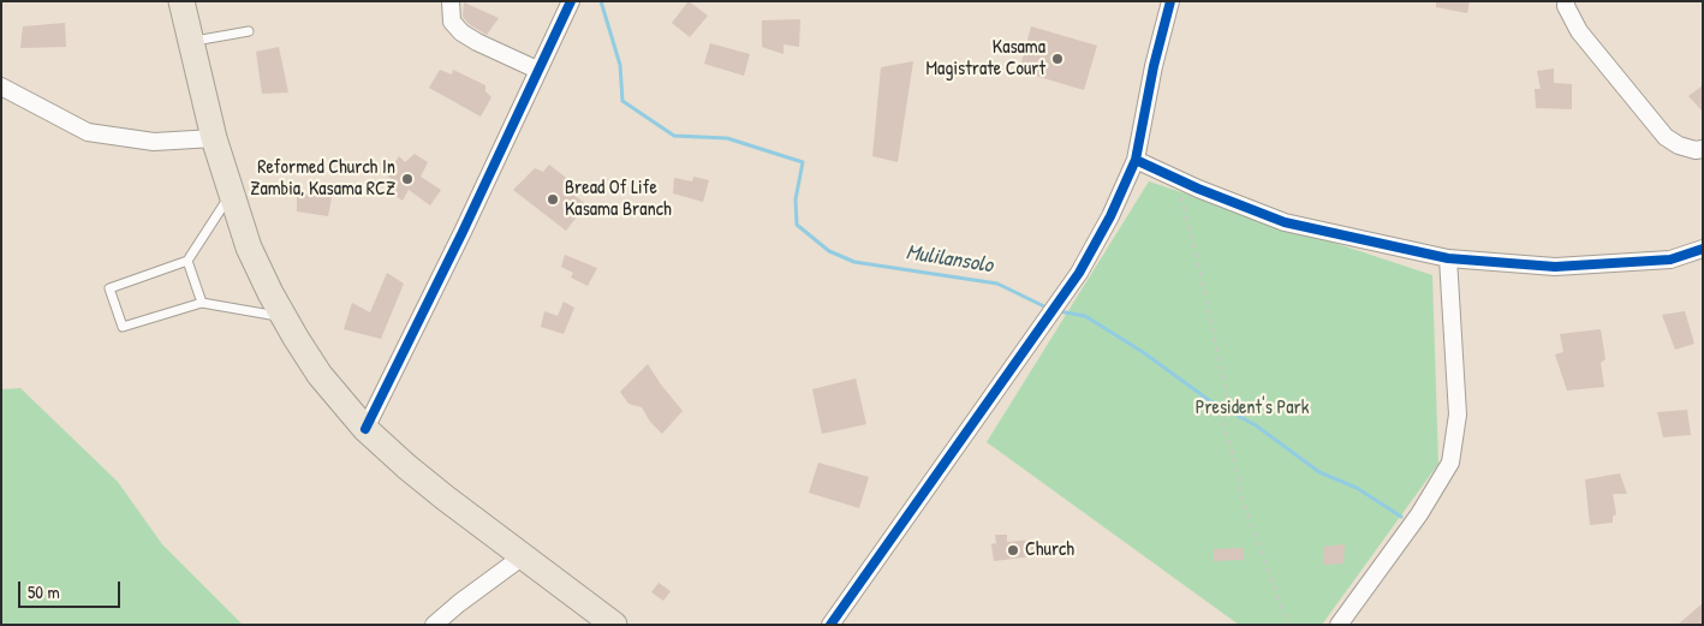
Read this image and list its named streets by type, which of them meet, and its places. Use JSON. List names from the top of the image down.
{
  "water": ["Mulilansolo"],
  "parks": ["President's Park"],
  "places": [
    "Kasama Magistrate Court",
    "Reformed Church In Zambia, Kasama RCZ",
    "Bread Of Life Kasama Branch",
    "Church"
  ],
  "scale_bar": "50 m"
}
